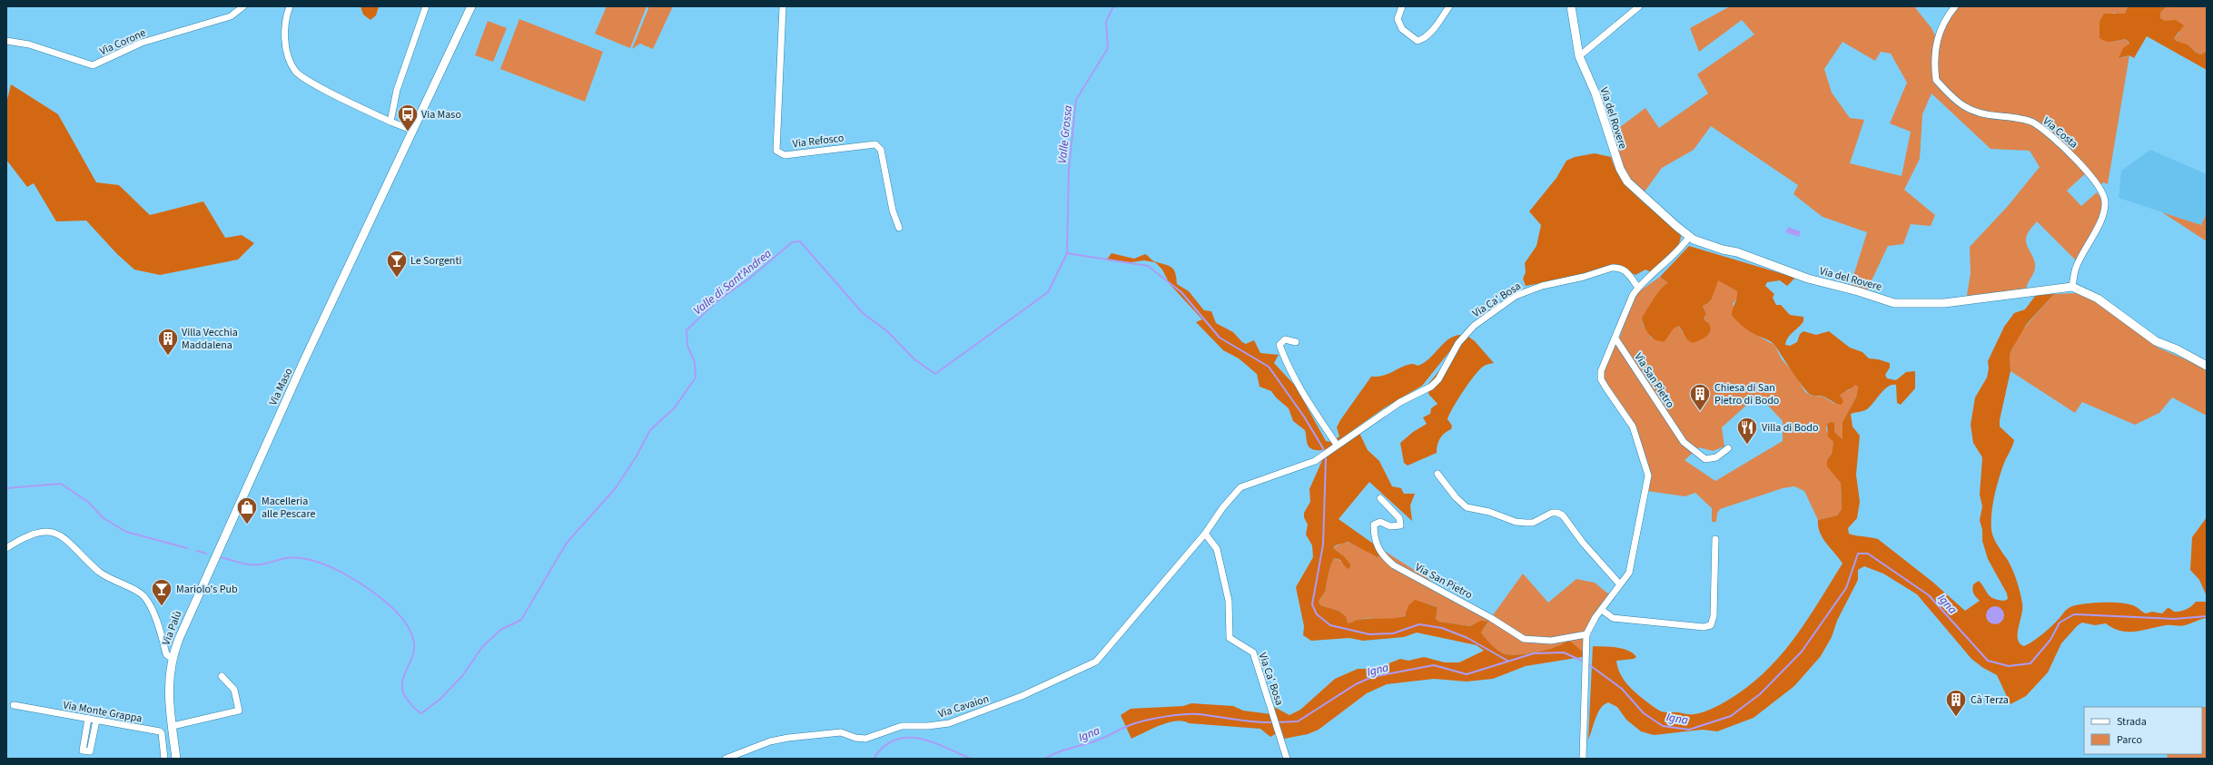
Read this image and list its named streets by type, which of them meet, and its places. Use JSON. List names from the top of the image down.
{
  "streets": {
    "main road": ["Via del Rovere", "Via Maso", "Via Palù"],
    "street": [
      "Via Corone",
      "Via Costa",
      "Via Refosco",
      "Via Ca' Bosa",
      "Via San Pietro",
      "Via Cavaion",
      "Via Monte Grappa"
    ]
  },
  "crossings": [
    ["Via del Rovere", "Via Costa"],
    ["Via Ca' Bosa", "Via Cavaion"],
    ["Via Maso", "Via Palù"]
  ],
  "water": ["Valle Grossa", "Valle di Sant'Andrea", "Igna"],
  "places": {
    "bus stop": ["Via Maso"],
    "bar": ["Le Sorgenti", "Mariolo's Pub"],
    "building": ["Villa Vecchia Maddalena", "Chiesa di San Pietro di Bodo", "Cà Terza"],
    "restaurant": ["Villa di Bodo"],
    "shop": ["Macelleria alle Pescare"]
  },
  "legend": ["Strada", "Parco"]
}
